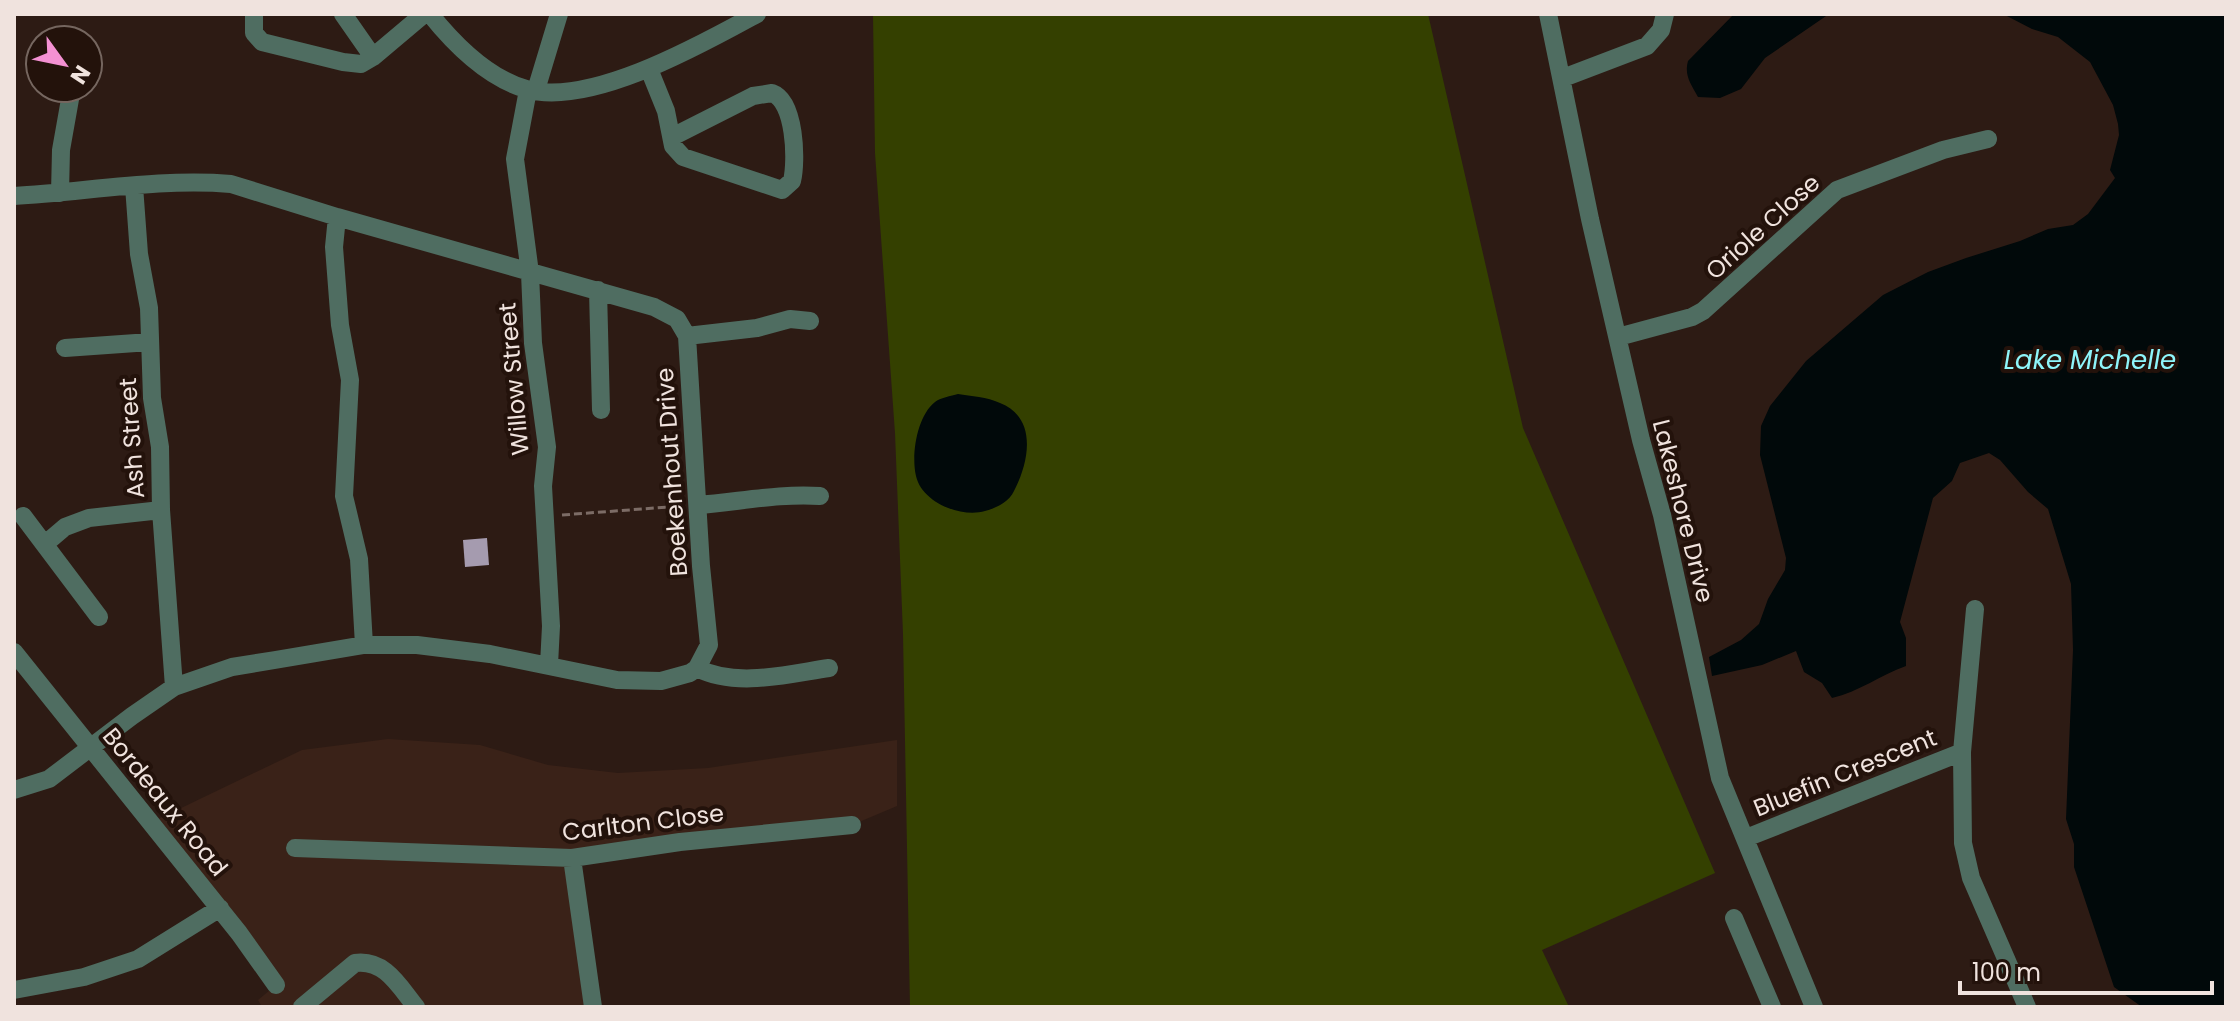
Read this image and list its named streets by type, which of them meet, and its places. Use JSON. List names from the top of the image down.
{
  "streets": {
    "street": [
      "Oriole Close",
      "Willow Street",
      "Ash Street",
      "Boekenhout Drive",
      "Lakeshore Drive",
      "Bluefin Crescent",
      "Bordeaux Road",
      "Carlton Close"
    ]
  },
  "crossings": [
    ["Oriole Close", "Lakeshore Drive"],
    ["Willow Street", "Boekenhout Drive"],
    ["Ash Street", "Boekenhout Drive"],
    ["Lakeshore Drive", "Bluefin Crescent"]
  ],
  "water": ["Lake Michelle"],
  "scale_bar": "100 m",
  "north": "bottom right"
}
